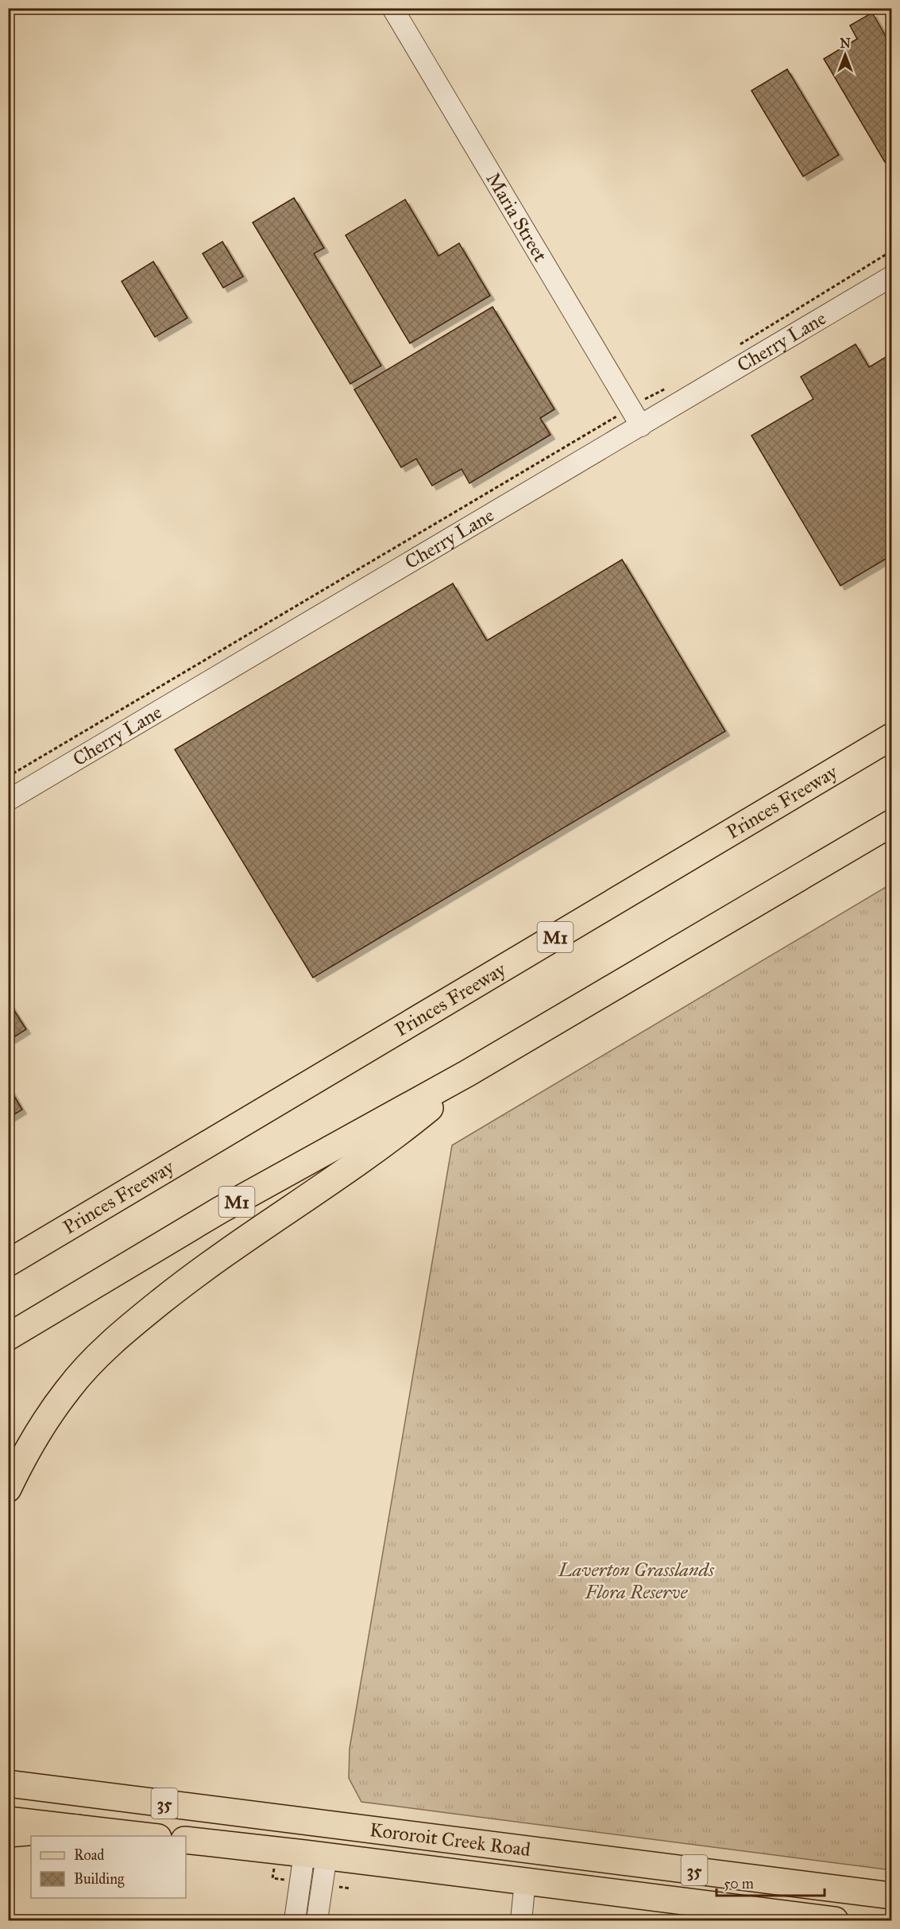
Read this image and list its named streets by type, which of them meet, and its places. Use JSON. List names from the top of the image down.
{
  "streets": {
    "main road": [
      "Princes Freeway",
      "M1",
      "35",
      "Kororoit Creek Road"
    ],
    "street": ["Maria Street", "Cherry Lane"]
  },
  "crossings": [
    ["Maria Street", "Cherry Lane"]
  ],
  "parks": ["Laverton Grasslands Flora Reserve"],
  "legend": ["Road", "Building"],
  "scale_bar": "50 m",
  "north": "top"
}
